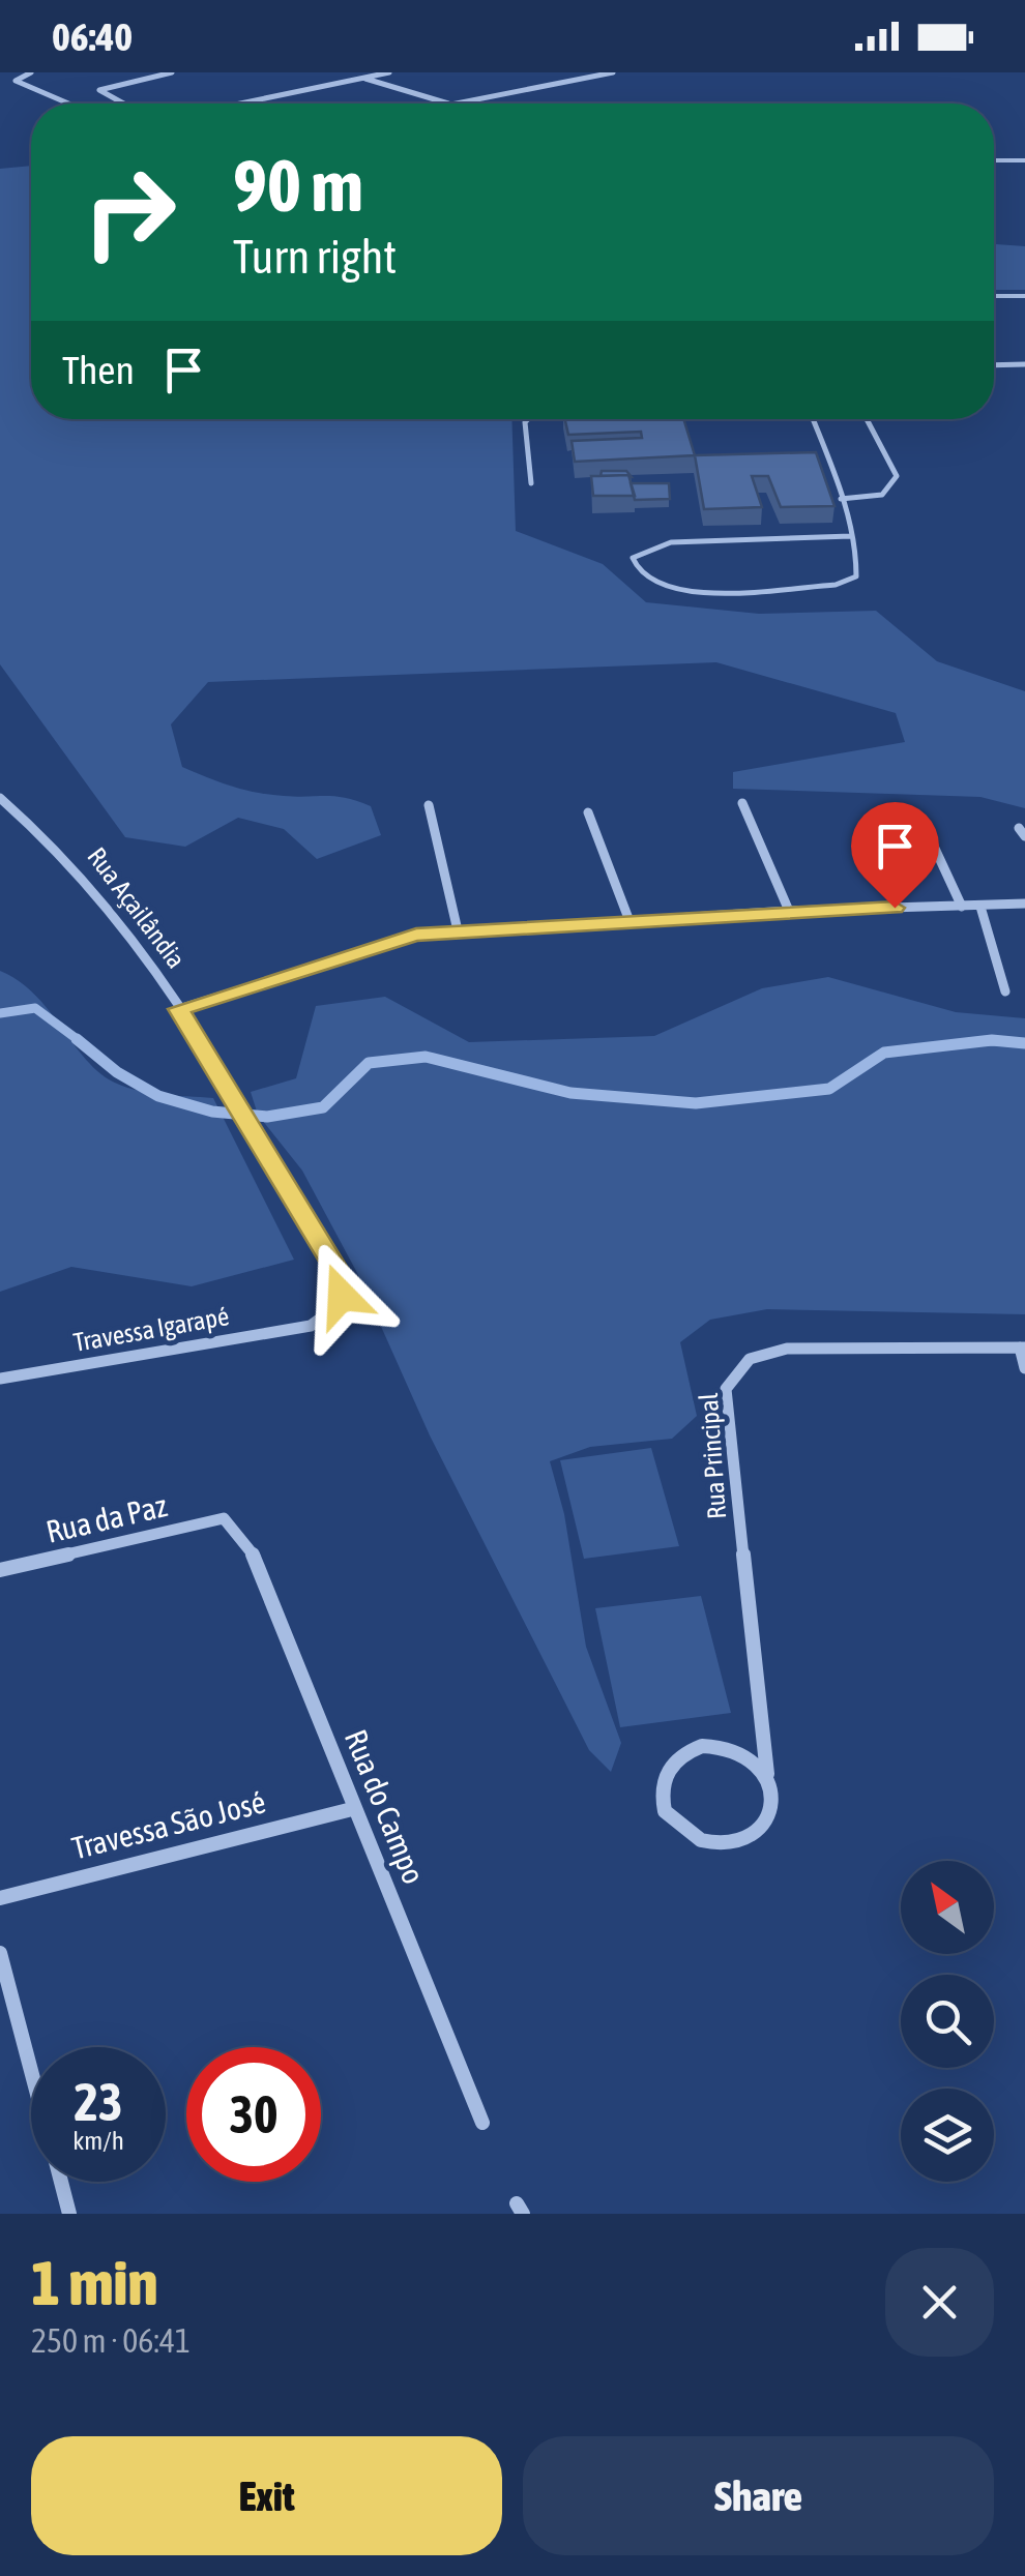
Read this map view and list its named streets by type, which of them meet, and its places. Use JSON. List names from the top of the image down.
{
  "streets": {
    "street": [
      "Rua Açailândia",
      "Travessa Igarapé",
      "Rua Principal",
      "Rua da Paz",
      "Rua do Campo",
      "Travessa São José"
    ]
  },
  "crossings": [
    ["Rua Açailândia", "Travessa Igarapé"],
    ["Rua da Paz", "Rua do Campo"],
    ["Rua do Campo", "Travessa São José"]
  ],
  "north": "top left",
  "page": {
    "status": "06:40",
    "turn": ["90 m", "Turn right"],
    "then": "Then",
    "speed": "23 km/h",
    "limit": "30",
    "heading": ["1 min", "250 m · 06:41"],
    "buttons": ["Exit", "Share"]
  }
}
